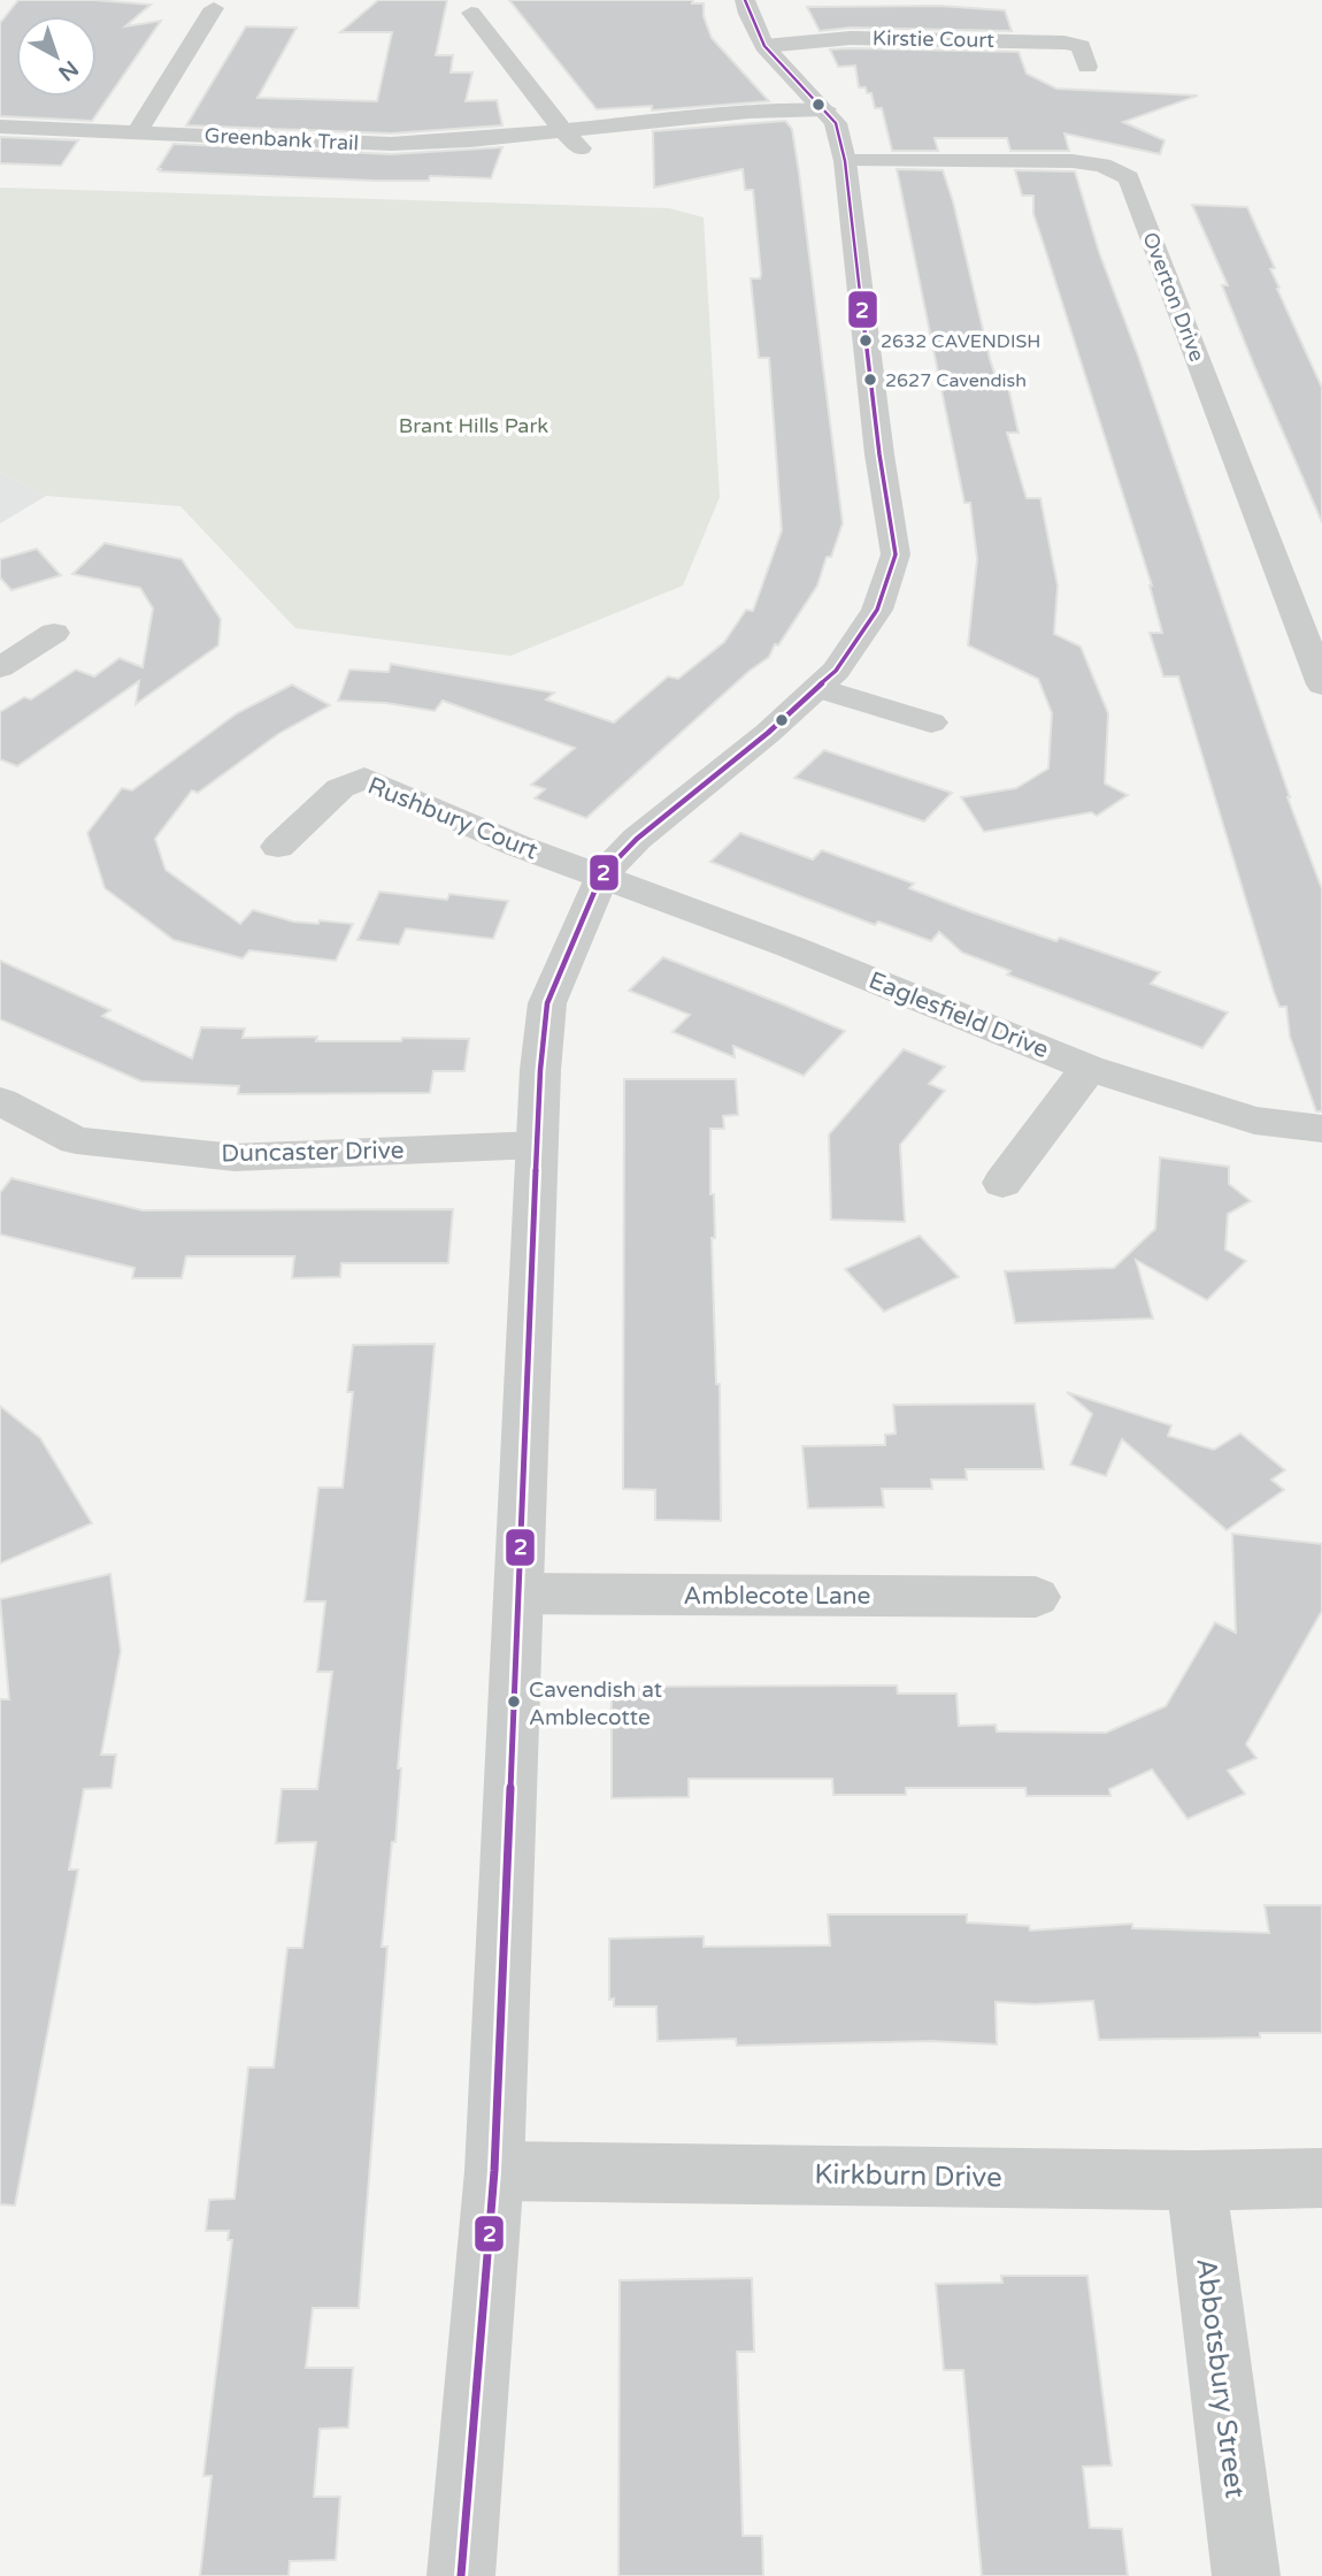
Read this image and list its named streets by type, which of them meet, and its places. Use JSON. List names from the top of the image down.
{
  "streets": {
    "street": [
      "Kirstie Court",
      "Greenbank Trail",
      "Overton Drive",
      "Rushbury Court",
      "Eaglesfield Drive",
      "Duncaster Drive",
      "Amblecote Lane",
      "Kirkburn Drive",
      "Abbotsbury Street"
    ]
  },
  "crossings": [
    ["Rushbury Court", "Eaglesfield Drive"],
    ["Kirkburn Drive", "Abbotsbury Street"]
  ],
  "parks": ["Brant Hills Park"],
  "places": ["2632 CAVENDISH", "2627 Cavendish", "Cavendish at Amblecotte"],
  "lines": ["transit line 2"],
  "north": "bottom right"
}
